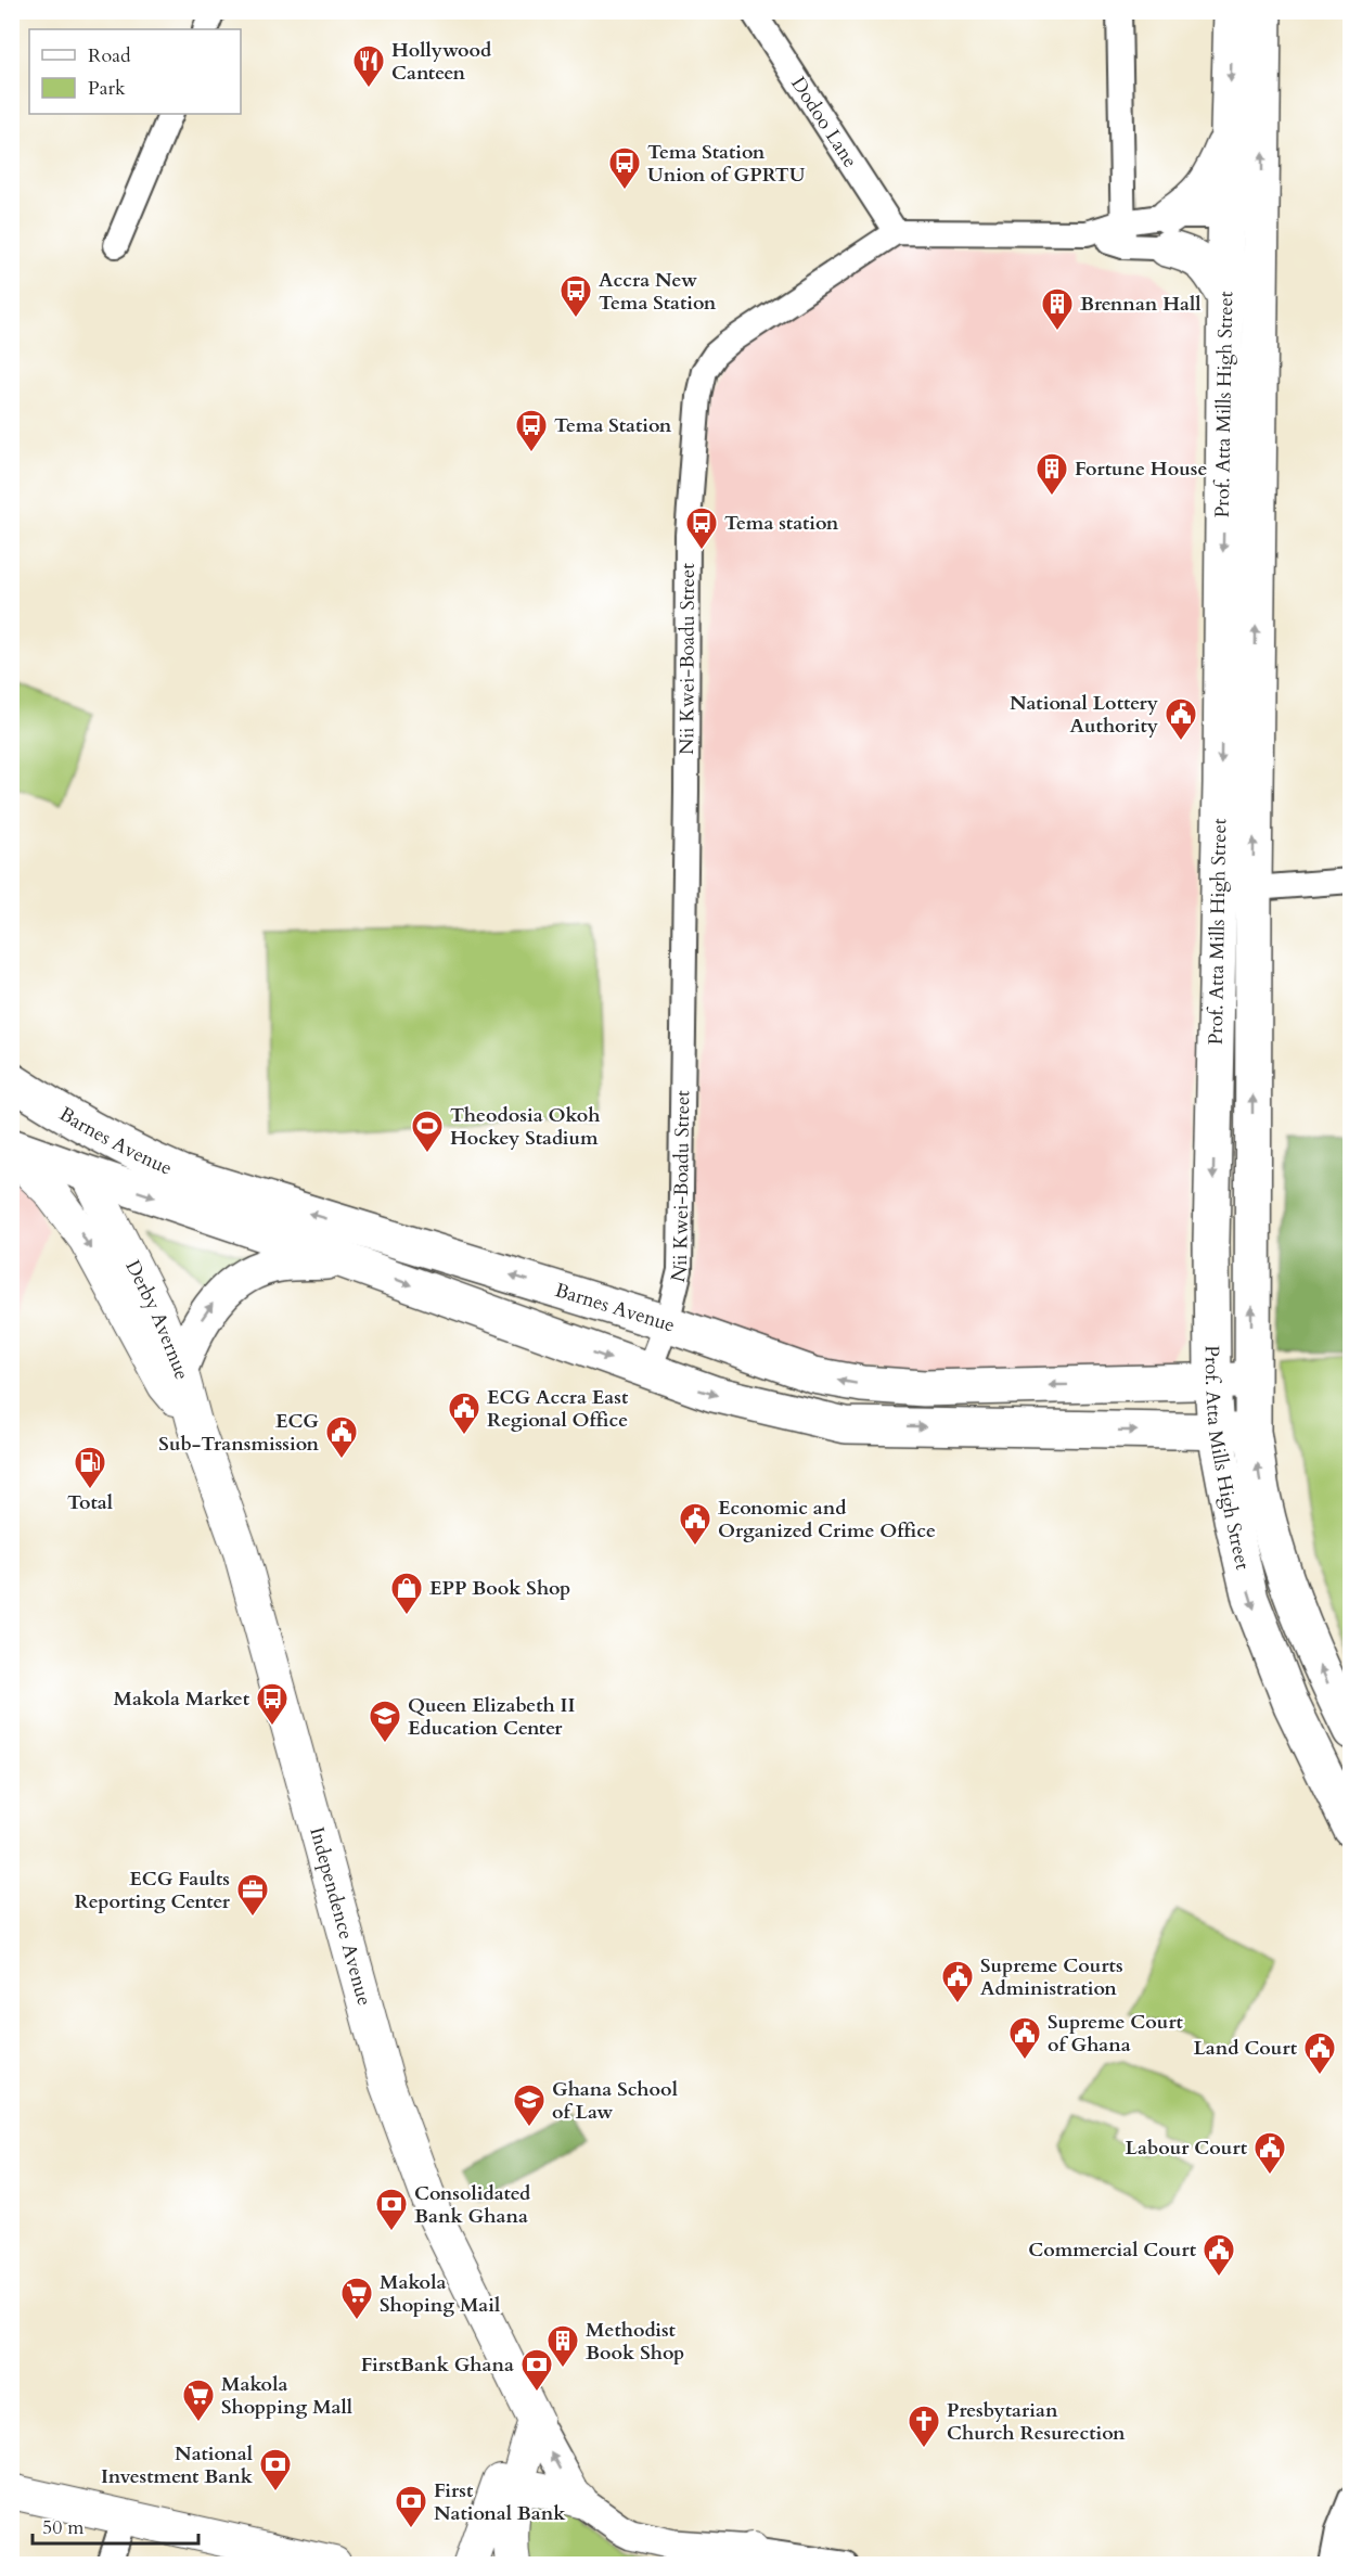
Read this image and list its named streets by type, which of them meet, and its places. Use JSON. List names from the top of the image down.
{
  "streets": {
    "main road": [
      "Prof. Atta Mills High Street",
      "Barnes Avenue",
      "Derby Avernue",
      "Independence Avenue"
    ],
    "street": ["Dodoo Lane", "Nii Kwei-Boadu Street"]
  },
  "crossings": [
    ["Dodoo Lane", "Nii Kwei-Boadu Street"],
    ["Prof. Atta Mills High Street", "Barnes Avenue"],
    ["Nii Kwei-Boadu Street", "Barnes Avenue"],
    ["Barnes Avenue", "Derby Avernue"],
    ["Derby Avernue", "Independence Avenue"]
  ],
  "places": {
    "restaurant": ["Hollywood Canteen"],
    "bus stop": [
      "Tema Station Union of GPRTU",
      "Accra New Tema Station",
      "Tema Station",
      "Tema station",
      "Makola Market"
    ],
    "building": ["Brennan Hall", "Fortune House", "Methodist Book Shop"],
    "public building": [
      "National Lottery Authority",
      "ECG Accra East Regional Office",
      "ECG Sub-Transmission",
      "Economic and Organized Crime Office",
      "Supreme Courts Administration",
      "Supreme Court of Ghana",
      "Land Court",
      "Labour Court",
      "Commercial Court"
    ],
    "sports": ["Theodosia Okoh Hockey Stadium"],
    "fuel station": ["Total"],
    "shop": ["EPP Book Shop"],
    "school or university": ["Queen Elizabeth II Education Center", "Ghana School of Law"],
    "office": ["ECG Faults Reporting Center"],
    "bank": [
      "Consolidated Bank Ghana",
      "FirstBank Ghana",
      "National Investment Bank",
      "First National Bank"
    ],
    "supermarket": ["Makola Shoping Mail", "Makola Shopping Mall"],
    "church": ["Presbytarian Church Resurection"]
  },
  "legend": ["Road", "Park"],
  "scale_bar": "50 m"
}
